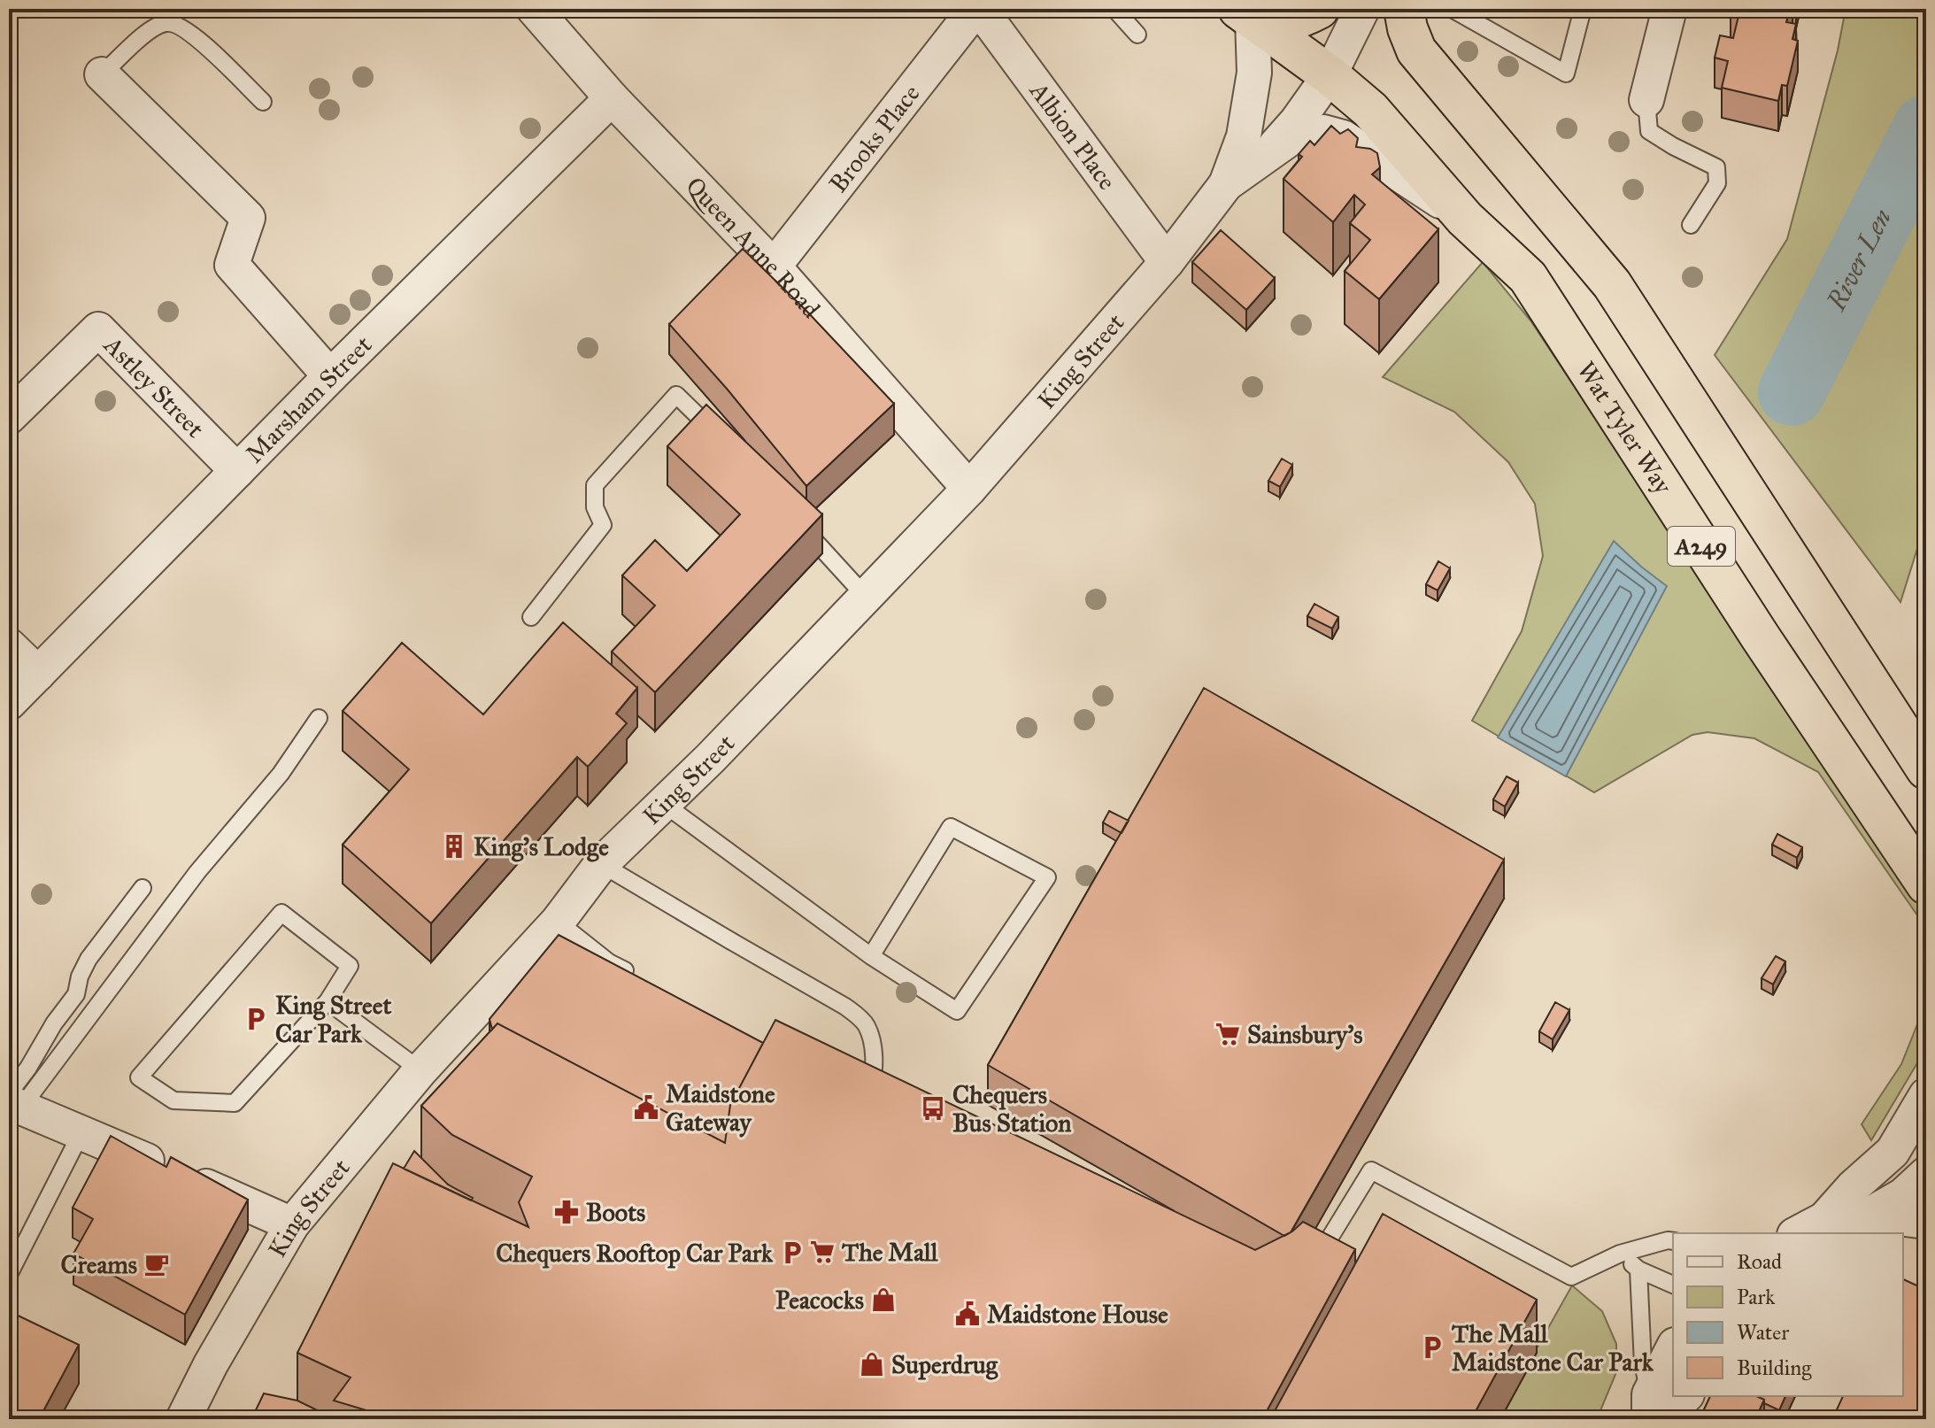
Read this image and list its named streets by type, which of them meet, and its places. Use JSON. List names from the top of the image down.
{
  "streets": {
    "highway": ["Wat Tyler Way", "A249"],
    "street": [
      "Albion Place",
      "Brooks Place",
      "Queen Anne Road",
      "King Street",
      "Astley Street",
      "Marsham Street"
    ]
  },
  "crossings": [
    ["Albion Place", "Brooks Place"],
    ["Albion Place", "King Street"],
    ["Brooks Place", "Queen Anne Road"],
    ["Queen Anne Road", "King Street"],
    ["Queen Anne Road", "Marsham Street"],
    ["Astley Street", "Marsham Street"],
    ["Wat Tyler Way", "A249"]
  ],
  "water": ["River Len"],
  "places": {
    "building": ["King's Lodge"],
    "parking": ["King Street Car Park", "Chequers Rooftop Car Park", "The Mall Maidstone Car Park"],
    "supermarket": ["Sainsbury's", "The Mall"],
    "public building": ["Maidstone Gateway", "Maidstone House"],
    "bus stop": ["Chequers Bus Station"],
    "pharmacy": ["Boots"],
    "cafe": ["Creams"],
    "shop": ["Peacocks", "Superdrug"]
  },
  "legend": [
    "Road",
    "Park",
    "Water",
    "Building"
  ]
}
